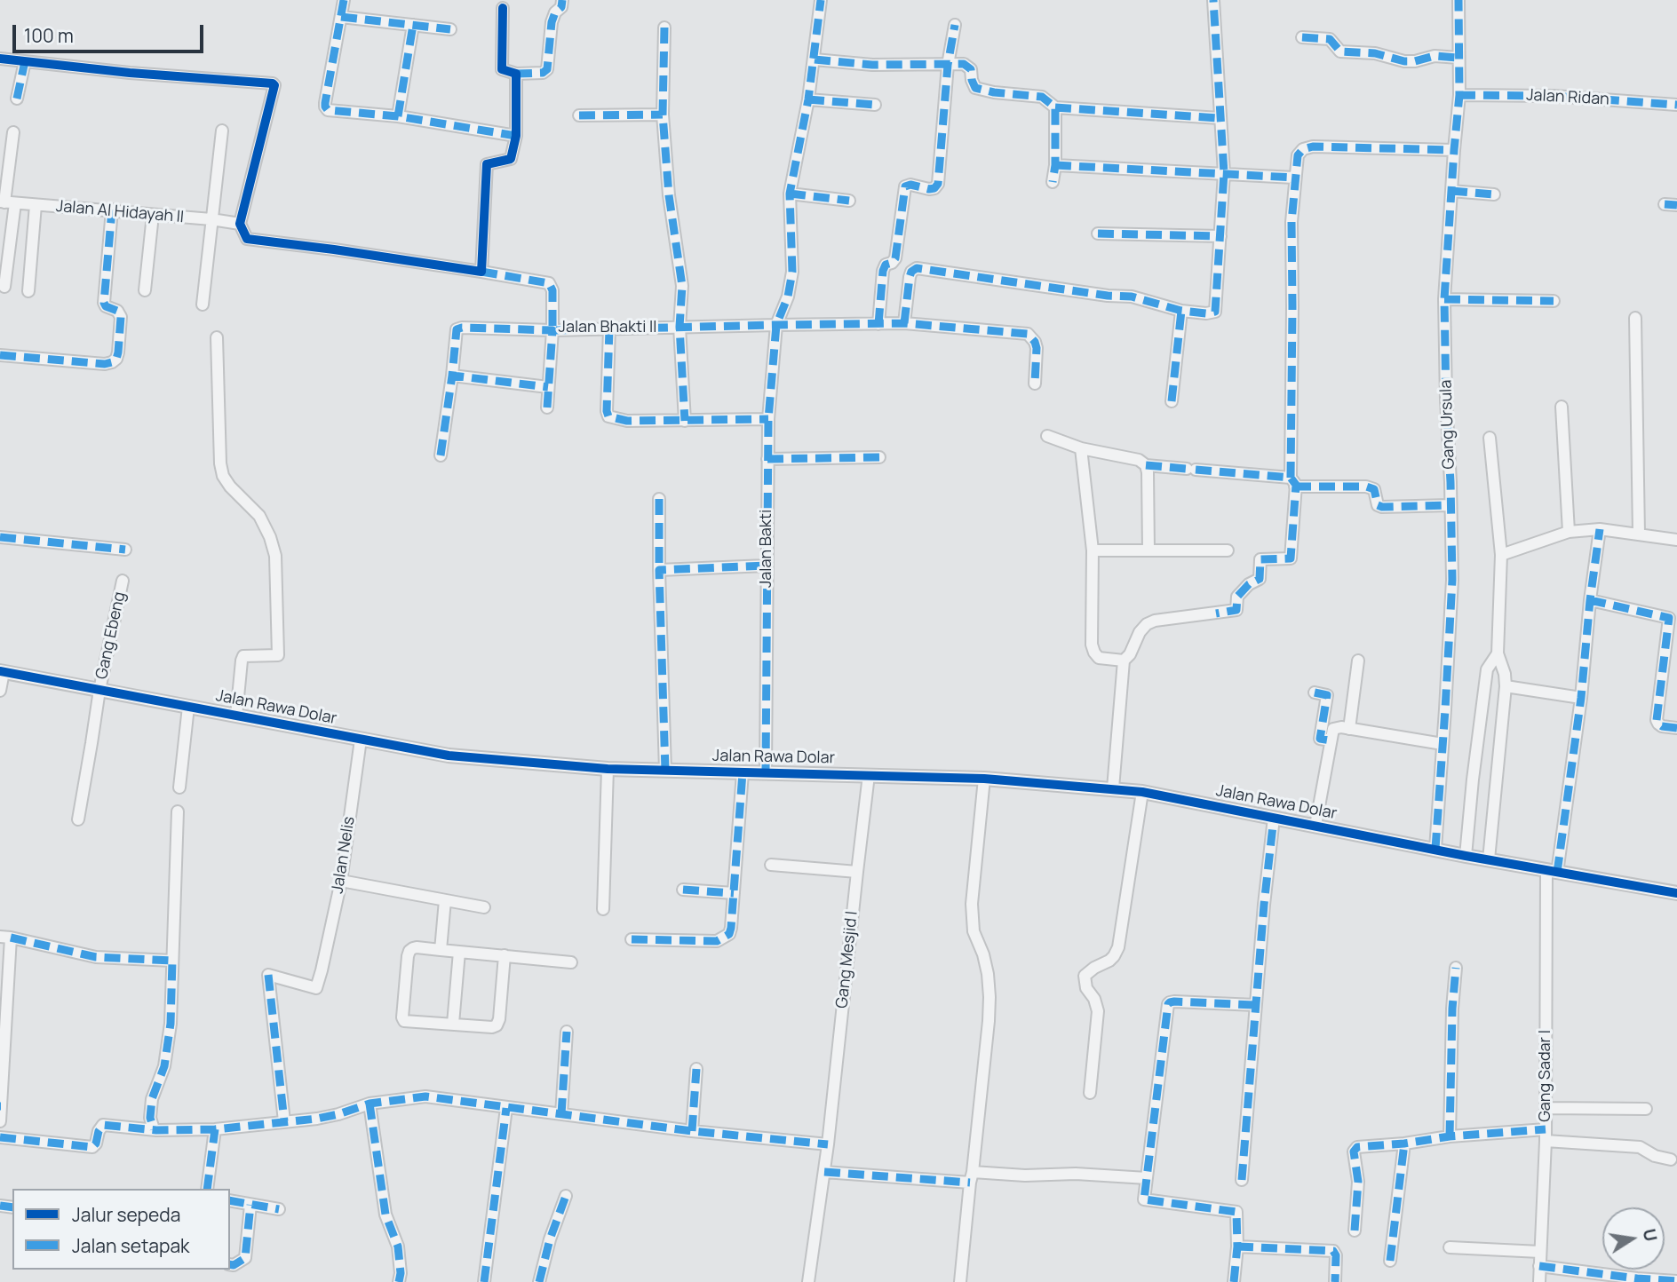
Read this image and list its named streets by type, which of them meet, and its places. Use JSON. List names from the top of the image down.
{
  "streets": {
    "street": [
      "Jalan Ridan",
      "Jalan Al Hidayah II",
      "Jalan Bhakti II",
      "Gang Ursula",
      "Jalan Bakti",
      "Gang Ebeng",
      "Jalan Rawa Dolar",
      "Jalan Nelis",
      "Gang Mesjid I",
      "Gang Sadar I"
    ]
  },
  "crossings": [
    ["Jalan Ridan", "Gang Ursula"],
    ["Jalan Bhakti II", "Jalan Bakti"],
    ["Gang Ursula", "Jalan Rawa Dolar"],
    ["Jalan Bakti", "Jalan Rawa Dolar"],
    ["Gang Ebeng", "Jalan Rawa Dolar"],
    ["Jalan Rawa Dolar", "Jalan Nelis"],
    ["Jalan Rawa Dolar", "Gang Mesjid I"],
    ["Jalan Rawa Dolar", "Gang Sadar I"]
  ],
  "legend": ["Jalur sepeda", "Jalan setapak"],
  "scale_bar": "100 m",
  "north": "right"
}
